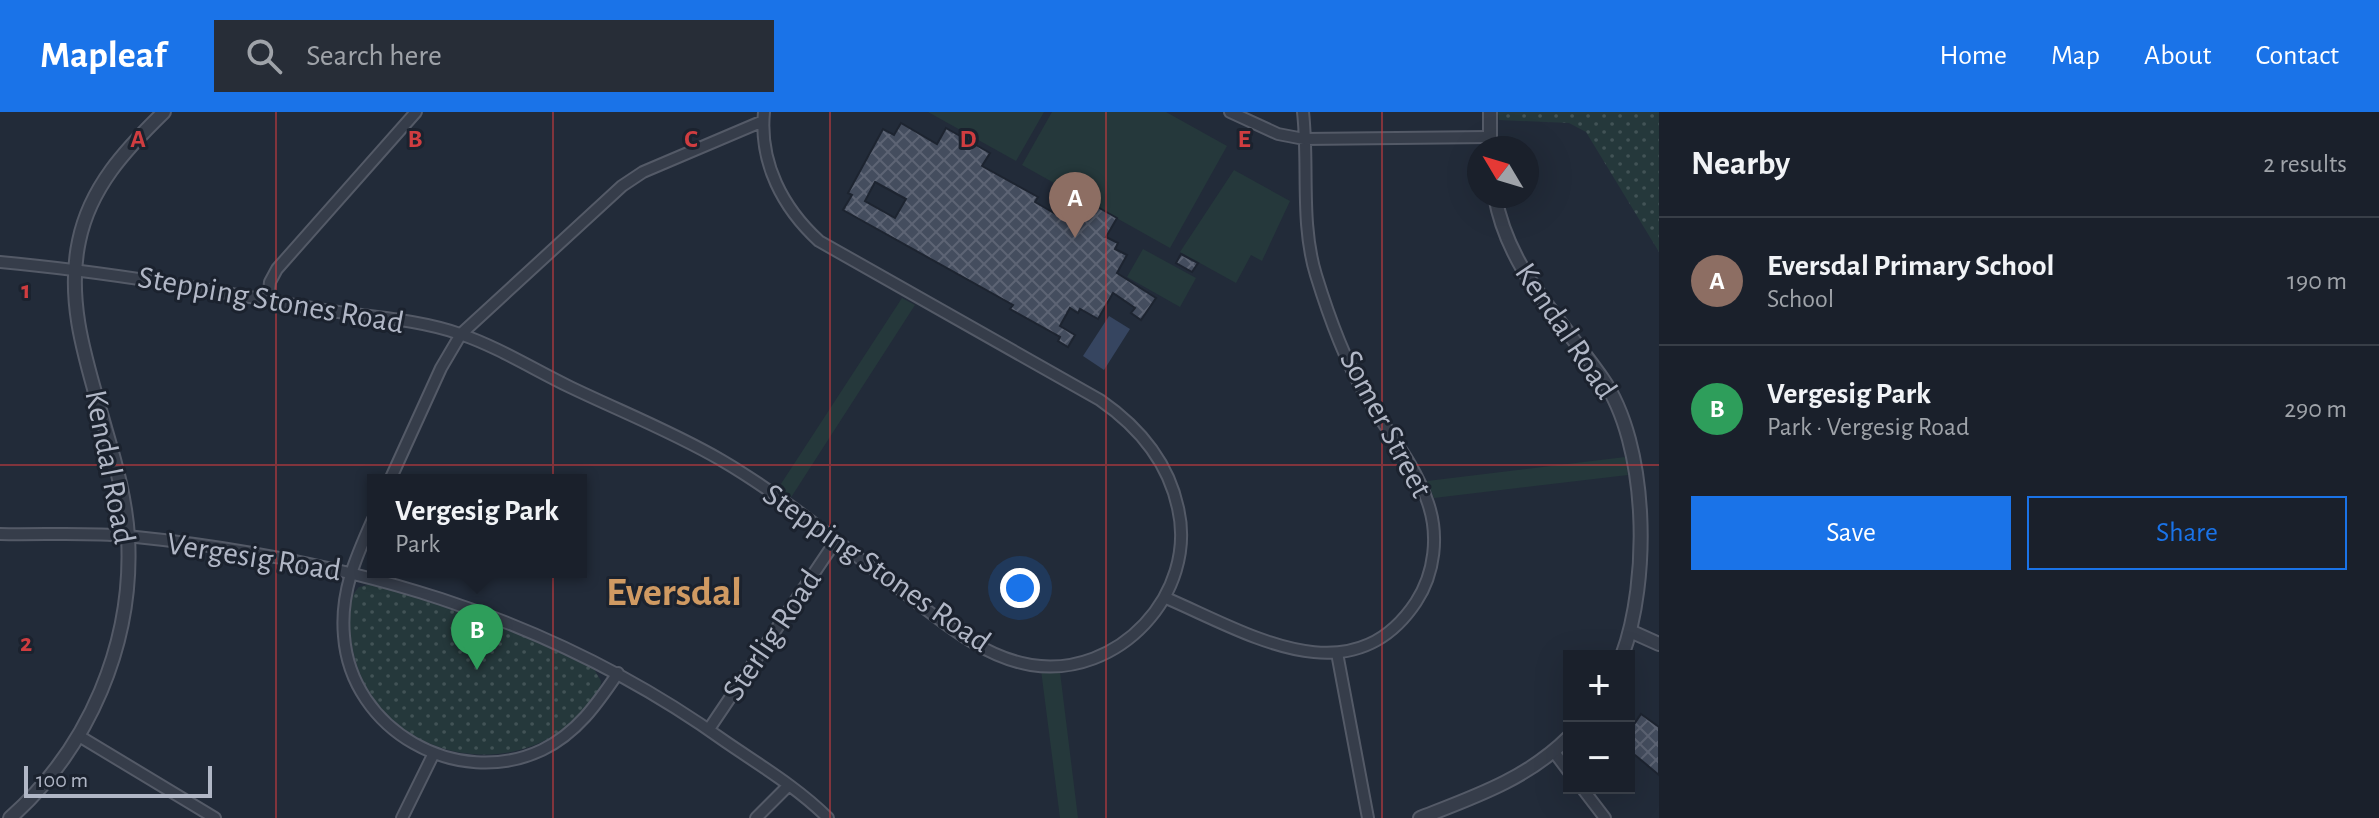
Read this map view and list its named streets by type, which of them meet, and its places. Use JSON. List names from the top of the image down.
{
  "streets": {
    "street": [
      "Stepping Stones Road",
      "Kendal Road",
      "Somer Street",
      "Vergesig Road",
      "Sterlig Road"
    ]
  },
  "crossings": [
    ["Stepping Stones Road", "Kendal Road"],
    ["Stepping Stones Road", "Somer Street"],
    ["Stepping Stones Road", "Sterlig Road"],
    ["Kendal Road", "Vergesig Road"],
    ["Vergesig Road", "Sterlig Road"]
  ],
  "districts": ["Eversdal"],
  "scale_bar": "100 m",
  "north": "top left",
  "page": {
    "header": "Mapleaf",
    "search": "Search here",
    "nav": [
      "Home",
      "Map",
      "About",
      "Contact"
    ],
    "heading": ["Nearby", "2 results"],
    "pins": ["A", "B"],
    "list": [
      {
        "mark": "A",
        "name": "Eversdal Primary School",
        "note": "School",
        "value": "190 m"
      },
      {
        "mark": "B",
        "name": "Vergesig Park",
        "note": "Park · Vergesig Road",
        "value": "290 m"
      }
    ],
    "buttons": ["Save", "Share"],
    "popup": ["Vergesig Park", "Park"],
    "map_buttons": ["+", "−"],
    "scale": "100 m"
  },
  "grid": {
    "columns": [
      "A",
      "B",
      "C",
      "D",
      "E"
    ],
    "rows": ["1", "2"]
  }
}
